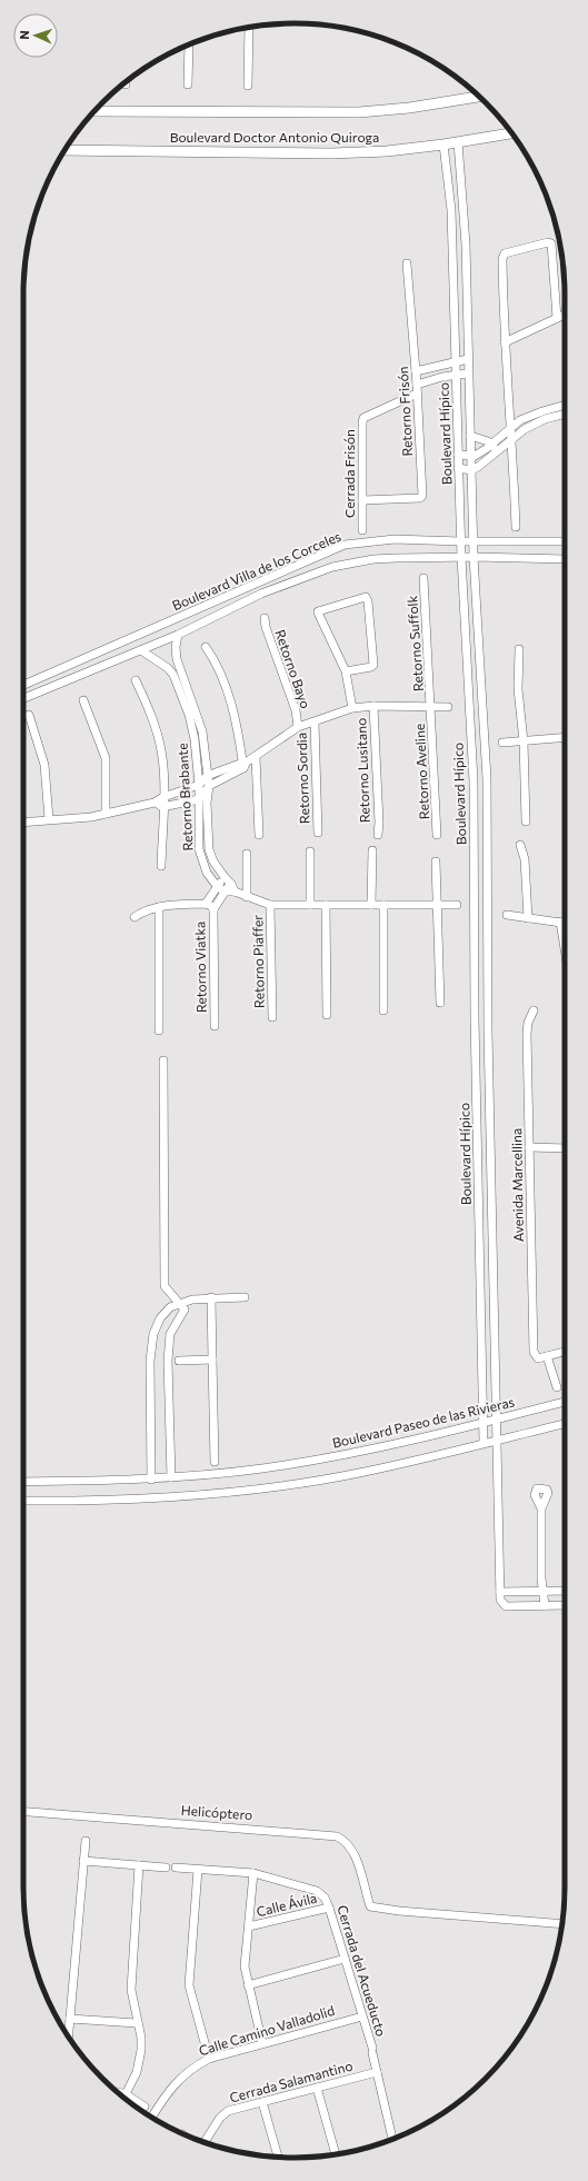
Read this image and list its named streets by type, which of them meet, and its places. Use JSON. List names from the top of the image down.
{
  "streets": {
    "main road": ["Boulevard Doctor Antonio Quiroga"],
    "street": [
      "Retorno Frisón",
      "Boulevard Hípico",
      "Cerrada Frisón",
      "Boulevard Villa de los Corceles",
      "Retorno Suffolk",
      "Retorno Bayo",
      "Retorno Lusitano",
      "Retorno Aveline",
      "Retorno Sordia",
      "Retorno Brabante",
      "Retorno Piaffer",
      "Retorno Viatka",
      "Avenida Marcellina",
      "Boulevard Paseo de las Rivieras",
      "Helicóptero",
      "Calle Ávila",
      "Cerrada del Acueducto",
      "Calle Camino Valladolid",
      "Cerrada Salamantino"
    ]
  },
  "crossings": [
    ["Boulevard Doctor Antonio Quiroga", "Boulevard Hípico"],
    ["Retorno Frisón", "Cerrada Frisón"],
    ["Boulevard Hípico", "Boulevard Villa de los Corceles"],
    ["Boulevard Hípico", "Boulevard Paseo de las Rivieras"],
    ["Boulevard Villa de los Corceles", "Retorno Brabante"],
    ["Retorno Suffolk", "Retorno Aveline"],
    ["Calle Ávila", "Cerrada del Acueducto"],
    ["Cerrada del Acueducto", "Calle Camino Valladolid"],
    ["Cerrada del Acueducto", "Cerrada Salamantino"]
  ],
  "north": "left"
}
